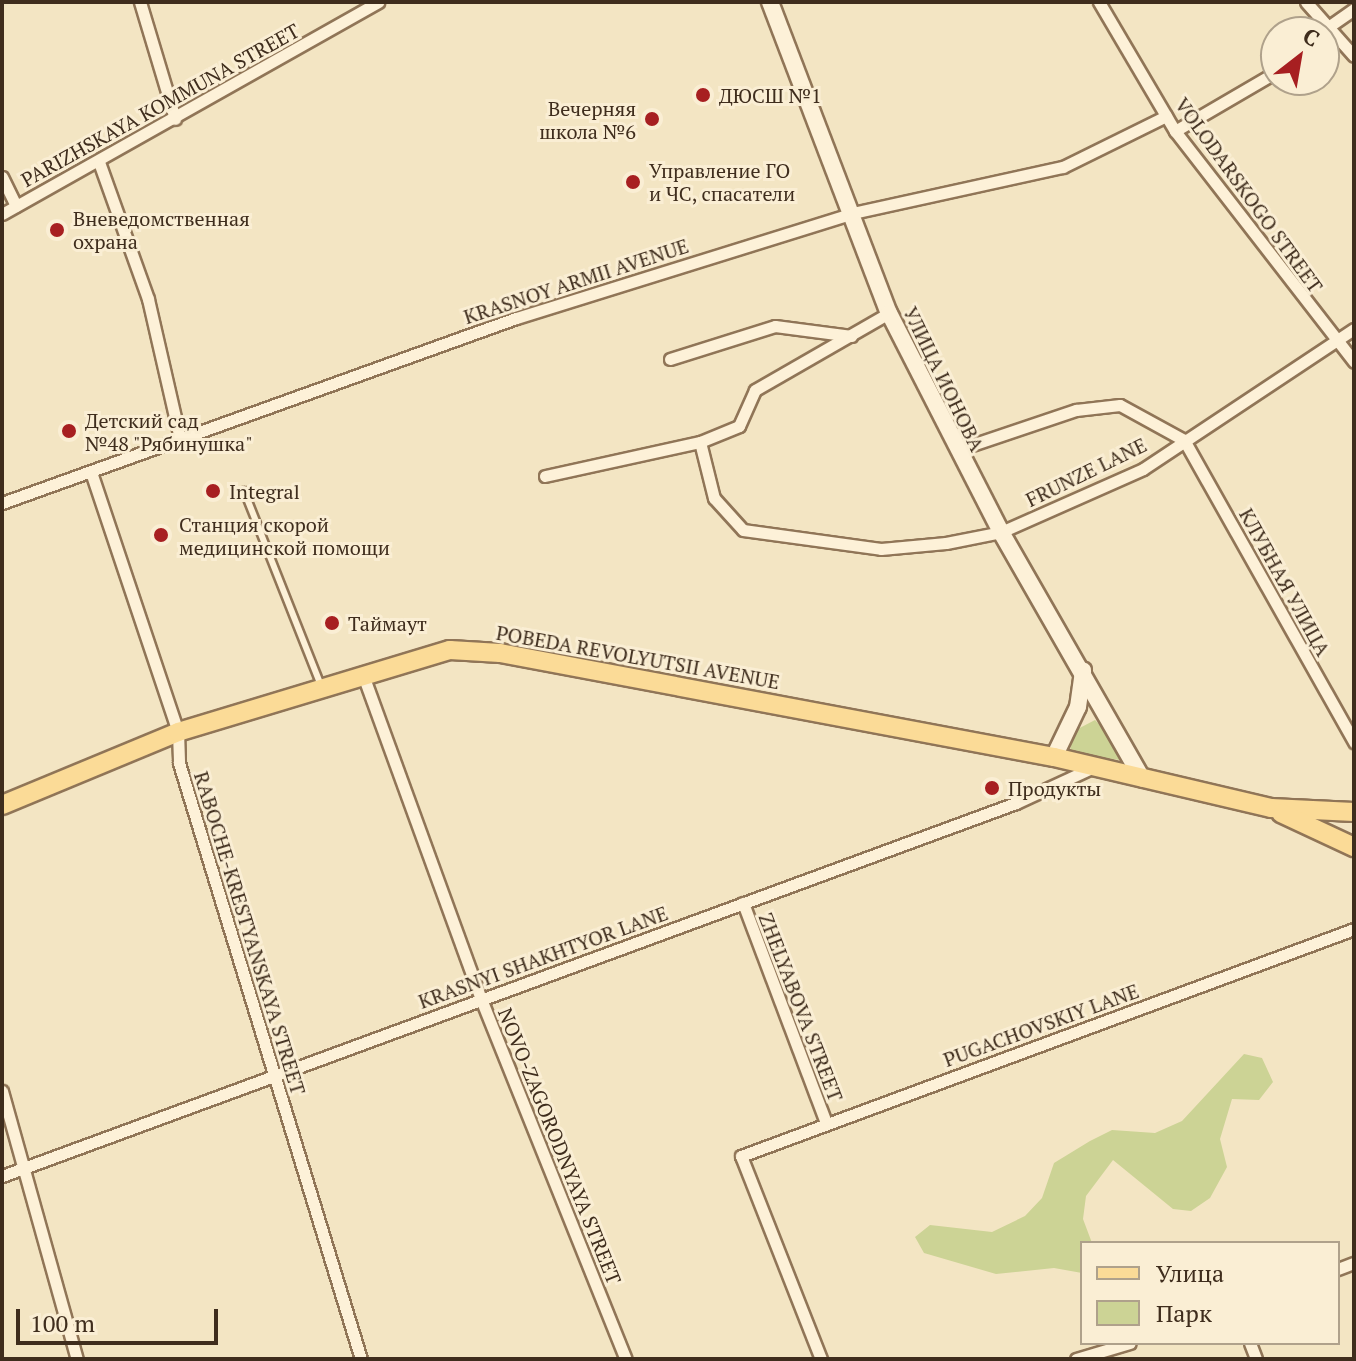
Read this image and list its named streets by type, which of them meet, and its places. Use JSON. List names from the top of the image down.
{
  "streets": {
    "main road": ["УЛИЦА ИОНОВА", "POBEDA REVOLYUTSII AVENUE"],
    "street": [
      "PARIZHSKAYA KOMMUNA STREET",
      "VOLODARSKOGO STREET",
      "KRASNOY ARMII AVENUE",
      "FRUNZE LANE",
      "КЛУБНАЯ УЛИЦА",
      "RABOCHE-KRESTYANSKAYA STREET",
      "KRASNYI SHAKHTYOR LANE",
      "ZHELYABOVA STREET",
      "PUGACHOVSKIY LANE",
      "NOVO-ZAGORODNYAYA STREET"
    ]
  },
  "crossings": [
    ["VOLODARSKOGO STREET", "KRASNOY ARMII AVENUE"],
    ["VOLODARSKOGO STREET", "FRUNZE LANE"],
    ["KRASNOY ARMII AVENUE", "УЛИЦА ИОНОВА"],
    ["KRASNOY ARMII AVENUE", "RABOCHE-KRESTYANSKAYA STREET"],
    ["УЛИЦА ИОНОВА", "FRUNZE LANE"],
    ["УЛИЦА ИОНОВА", "POBEDA REVOLYUTSII AVENUE"],
    ["FRUNZE LANE", "КЛУБНАЯ УЛИЦА"],
    ["POBEDA REVOLYUTSII AVENUE", "RABOCHE-KRESTYANSKAYA STREET"],
    ["POBEDA REVOLYUTSII AVENUE", "KRASNYI SHAKHTYOR LANE"],
    ["POBEDA REVOLYUTSII AVENUE", "NOVO-ZAGORODNYAYA STREET"],
    ["RABOCHE-KRESTYANSKAYA STREET", "KRASNYI SHAKHTYOR LANE"],
    ["KRASNYI SHAKHTYOR LANE", "ZHELYABOVA STREET"],
    ["KRASNYI SHAKHTYOR LANE", "NOVO-ZAGORODNYAYA STREET"],
    ["ZHELYABOVA STREET", "PUGACHOVSKIY LANE"]
  ],
  "places": [
    "ДЮСШ №1",
    "Вечерняя школа №6",
    "Управление ГО и ЧС, спасатели",
    "Вневедомственная охрана",
    "Детский сад №48 \"Рябинушка\"",
    "Integral",
    "Станция скорой медицинской помощи",
    "Таймаут",
    "Продукты"
  ],
  "legend": ["Улица", "Парк"],
  "scale_bar": "100 m",
  "north": "top right"
}
